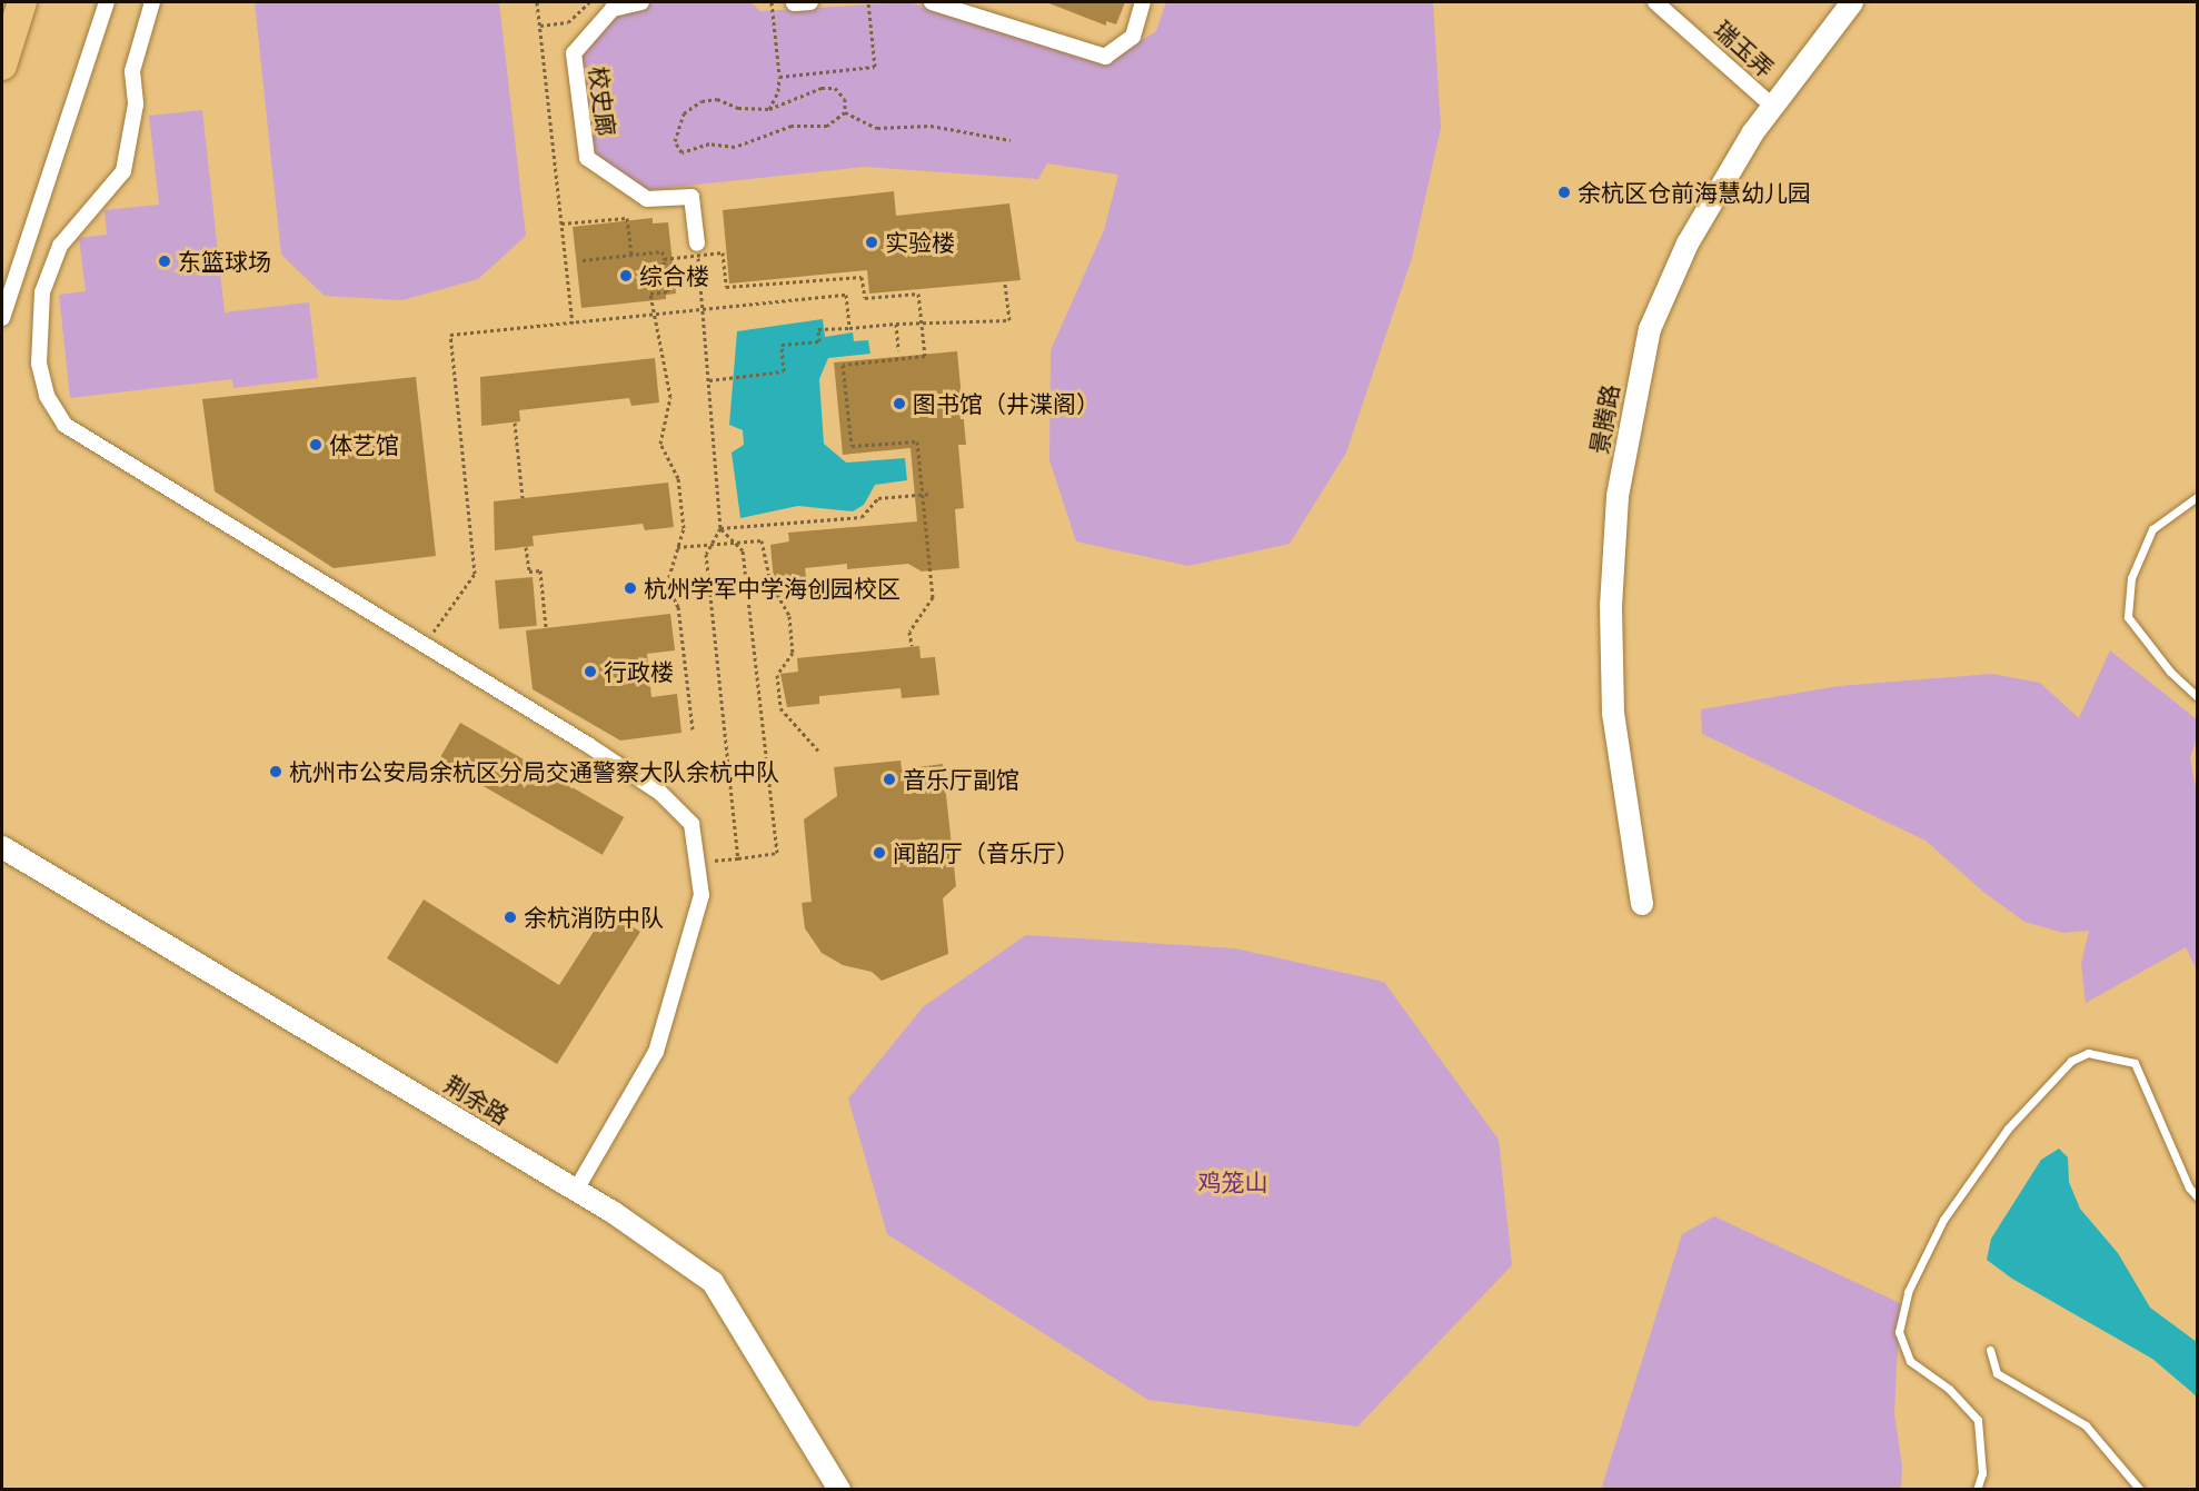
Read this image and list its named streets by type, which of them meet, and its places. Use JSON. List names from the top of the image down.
{
  "streets": {
    "main road": ["景腾路", "荆余路"],
    "street": ["瑞玉弄", "校史廊"]
  },
  "crossings": [
    ["瑞玉弄", "景腾路"]
  ],
  "parks": ["鸡笼山"],
  "places": [
    "余杭区仓前海慧幼儿园",
    "实验楼",
    "东篮球场",
    "综合楼",
    "图书馆（井渫阁）",
    "体艺馆",
    "杭州学军中学海创园校区",
    "行政楼",
    "杭州市公安局余杭区分局交通警察大队余杭中队",
    "音乐厅副馆",
    "闻韶厅（音乐厅）",
    "余杭消防中队"
  ]
}
